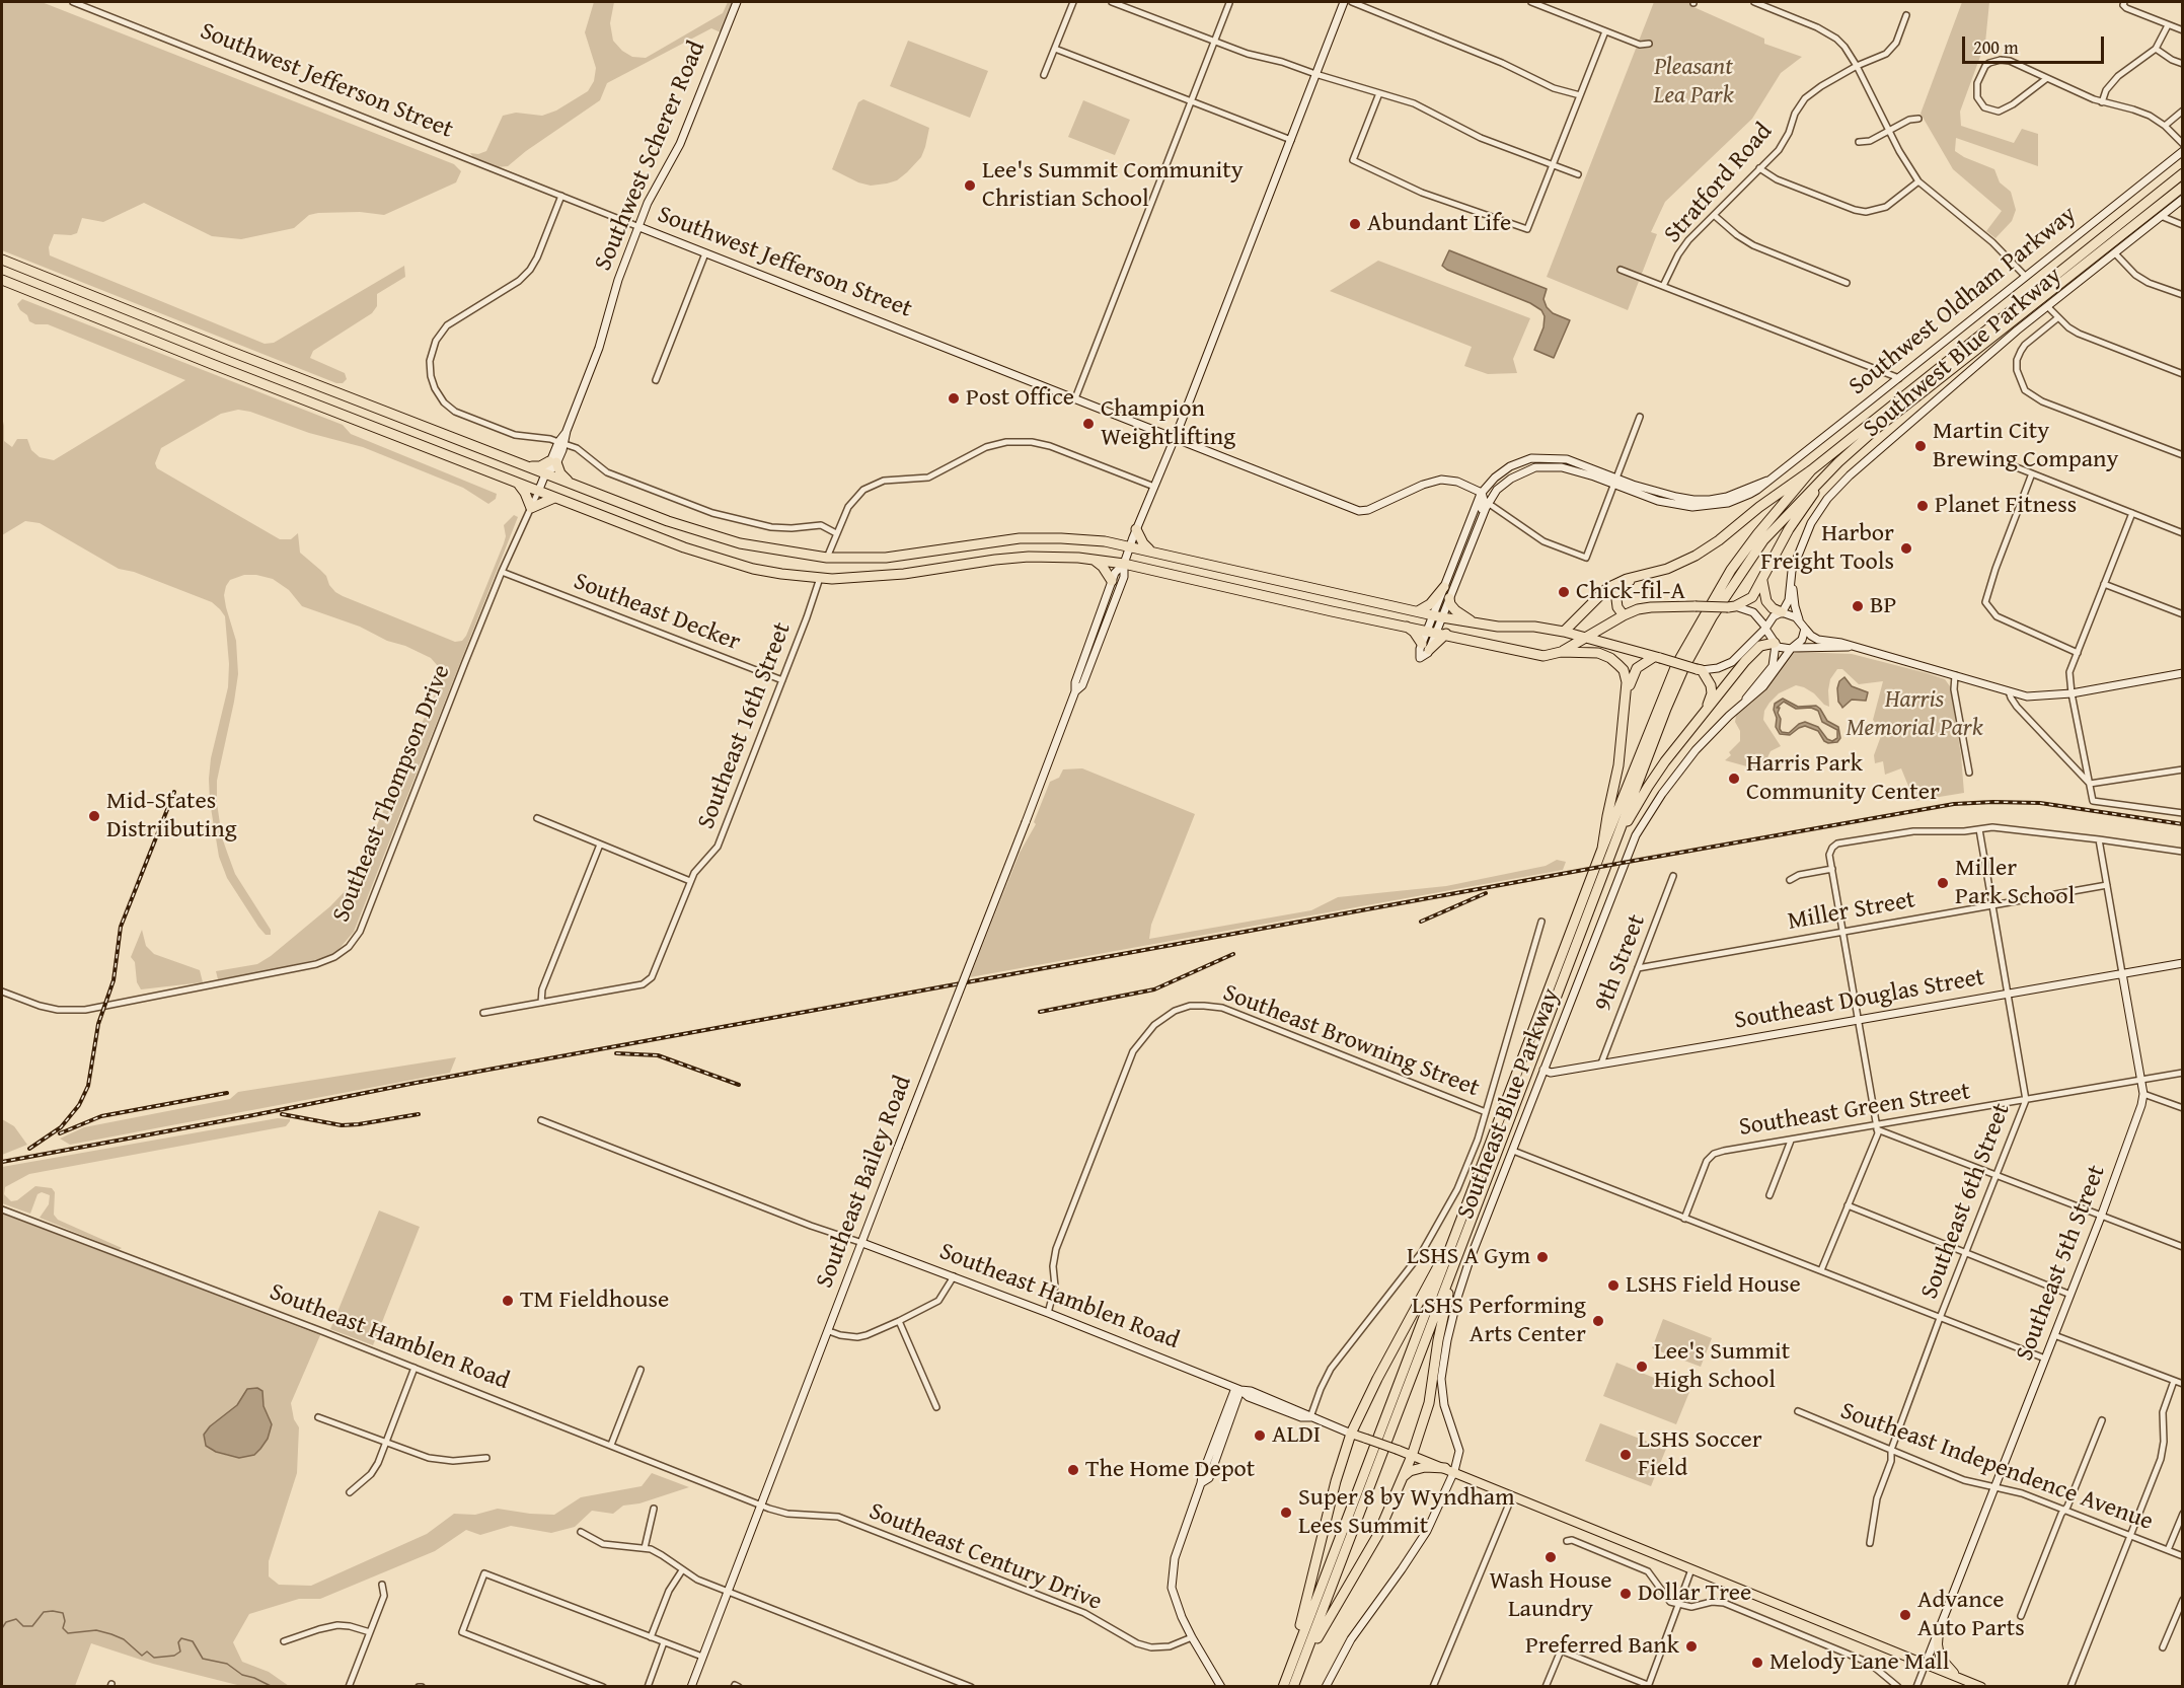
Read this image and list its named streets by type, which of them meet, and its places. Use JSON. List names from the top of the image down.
{
  "streets": {
    "street": [
      "Southwest Jefferson Street",
      "Southwest Scherer Road",
      "Stratford Road",
      "Southwest Oldham Parkway",
      "Southwest Blue Parkway",
      "Southeast Decker",
      "Southeast 16th Street",
      "Southeast Thompson Drive",
      "Miller Street",
      "9th Street",
      "Southeast Douglas Street",
      "Southeast Browning Street",
      "Southeast Blue Parkway",
      "Southeast Green Street",
      "Southeast Bailey Road",
      "Southeast 6th Street",
      "Southeast 5th Street",
      "Southeast Hamblen Road",
      "Southeast Independence Avenue",
      "Southeast Century Drive"
    ]
  },
  "crossings": [
    ["Southwest Jefferson Street", "Southwest Scherer Road"],
    ["Southwest Jefferson Street", "Southwest Oldham Parkway"],
    ["Southwest Jefferson Street", "Southeast Bailey Road"],
    ["Southwest Scherer Road", "Southeast Thompson Drive"],
    ["Southeast Decker", "Southeast 16th Street"],
    ["Southeast Decker", "Southeast Thompson Drive"],
    ["Miller Street", "9th Street"],
    ["Miller Street", "Southeast 6th Street"],
    ["Miller Street", "Southeast 5th Street"],
    ["9th Street", "Southeast Douglas Street"],
    ["Southeast Douglas Street", "Southeast Blue Parkway"],
    ["Southeast Douglas Street", "Southeast 6th Street"],
    ["Southeast Douglas Street", "Southeast 5th Street"],
    ["Southeast Browning Street", "Southeast Hamblen Road"],
    ["Southeast Green Street", "Southeast 6th Street"],
    ["Southeast Green Street", "Southeast 5th Street"],
    ["Southeast Bailey Road", "Southeast Hamblen Road"],
    ["Southeast Bailey Road", "Southeast Century Drive"],
    ["Southeast 6th Street", "Southeast Independence Avenue"],
    ["Southeast 5th Street", "Southeast Independence Avenue"],
    ["Southeast Hamblen Road", "Southeast Century Drive"]
  ],
  "parks": ["Pleasant Lea Park", "Harris Memorial Park"],
  "places": [
    "Lee's Summit Community Christian School",
    "Abundant Life",
    "Post Office",
    "Champion Weightlifting",
    "Martin City Brewing Company",
    "Planet Fitness",
    "Harbor Freight Tools",
    "Chick-fil-A",
    "BP",
    "Harris Park Community Center",
    "Mid-States Distriibuting",
    "Miller Park School",
    "LSHS A Gym",
    "LSHS Field House",
    "TM Fieldhouse",
    "LSHS Performing Arts Center",
    "Lee's Summit High School",
    "ALDI",
    "LSHS Soccer Field",
    "The Home Depot",
    "Super 8 by Wyndham Lees Summit",
    "Wash House Laundry",
    "Dollar Tree",
    "Advance Auto Parts",
    "Preferred Bank",
    "Melody Lane Mall"
  ],
  "scale_bar": "200 m"
}
